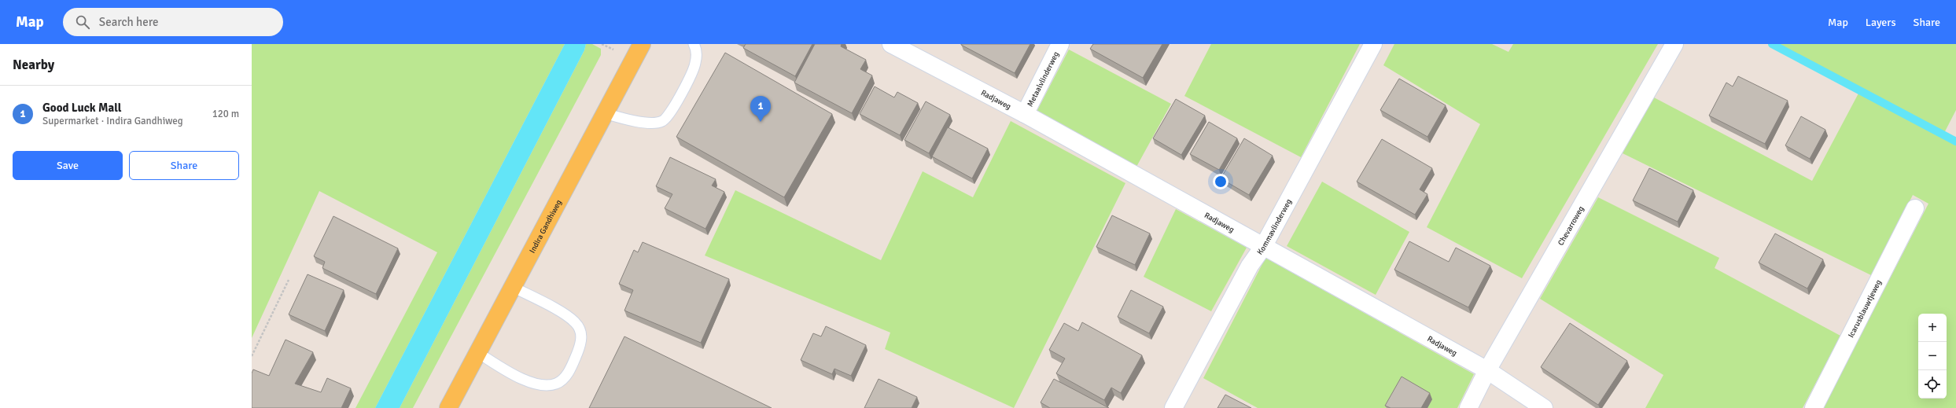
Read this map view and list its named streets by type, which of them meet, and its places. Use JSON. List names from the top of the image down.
{
  "streets": {
    "main road": ["Indira Gandhiweg"],
    "street": [
      "Metaalvlinderweg",
      "Radjaweg",
      "Chevarroweg",
      "Kommavlinderweg",
      "Icarusblauwtjeweg"
    ]
  },
  "crossings": [
    ["Metaalvlinderweg", "Radjaweg"],
    ["Radjaweg", "Chevarroweg"],
    ["Radjaweg", "Kommavlinderweg"]
  ],
  "page": {
    "header": "Map",
    "search": "Search here",
    "nav": ["Map", "Layers", "Share"],
    "heading": "Nearby",
    "list": [
      {
        "mark": "1",
        "name": "Good Luck Mall",
        "note": "Supermarket · Indira Gandhiweg",
        "value": "120 m"
      }
    ],
    "pins": "1",
    "buttons": ["Save", "Share"],
    "map_buttons": ["+", "−"]
  }
}
